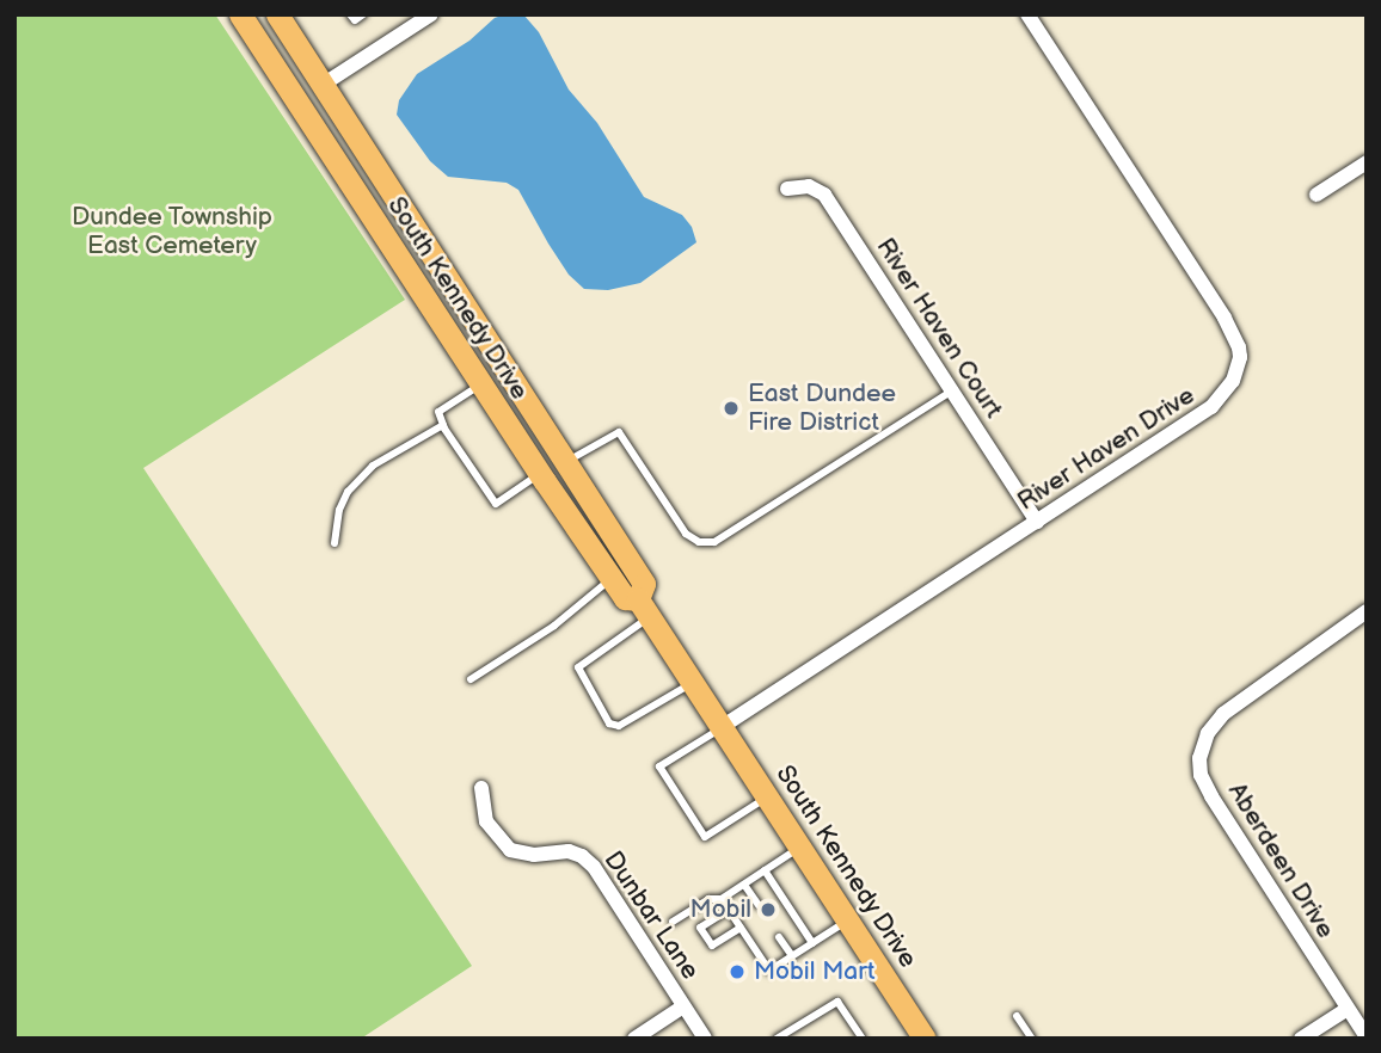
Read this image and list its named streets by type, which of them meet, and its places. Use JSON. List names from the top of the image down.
{
  "streets": {
    "main road": ["South Kennedy Drive"],
    "street": [
      "River Haven Court",
      "River Haven Drive",
      "Aberdeen Drive",
      "Dunbar Lane"
    ]
  },
  "crossings": [
    ["South Kennedy Drive", "River Haven Drive"],
    ["River Haven Court", "River Haven Drive"]
  ],
  "parks": ["Dundee Township East Cemetery"],
  "places": ["East Dundee Fire District", "Mobil", "Mobil Mart"]
}
